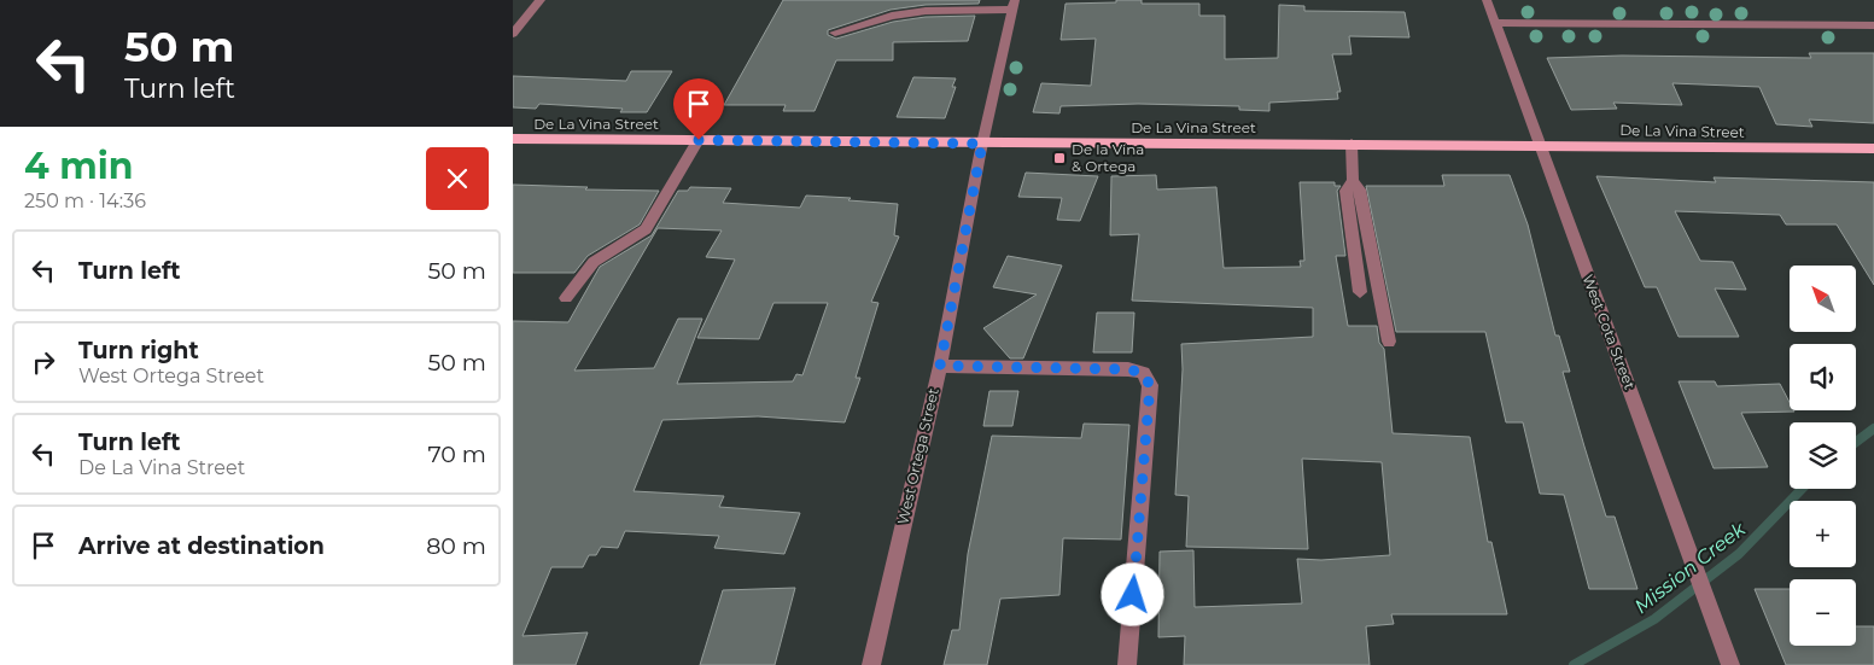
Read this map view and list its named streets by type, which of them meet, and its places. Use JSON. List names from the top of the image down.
{
  "streets": {
    "main road": ["De La Vina Street"],
    "street": ["West Cota Street", "West Ortega Street"]
  },
  "crossings": [
    ["De La Vina Street", "West Cota Street"],
    ["De La Vina Street", "West Ortega Street"]
  ],
  "water": ["Mission Creek"],
  "places": {
    "transit": ["De la Vina & Ortega"]
  },
  "north": "top left",
  "page": {
    "turn": ["50 m", "Turn left"],
    "heading": ["4 min", "250 m · 14:36"],
    "list": [
      {
        "name": "Turn left",
        "value": "50 m"
      },
      {
        "name": "Turn right",
        "note": "West Ortega Street",
        "value": "50 m"
      },
      {
        "name": "Turn left",
        "note": "De La Vina Street",
        "value": "70 m"
      },
      {
        "name": "Arrive at destination",
        "value": "80 m"
      }
    ],
    "map_buttons": ["+", "−"]
  }
}
